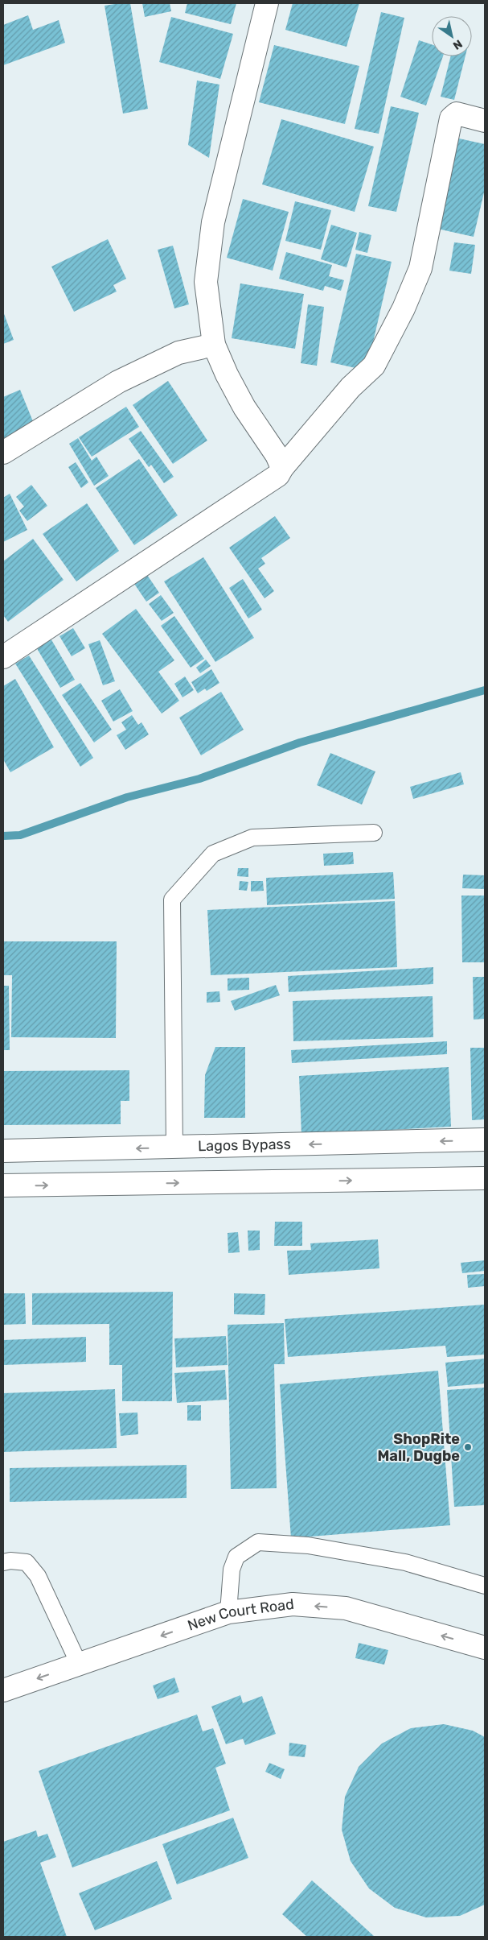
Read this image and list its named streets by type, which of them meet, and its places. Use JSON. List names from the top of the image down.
{
  "streets": {
    "street": ["Lagos Bypass", "New Court Road"]
  },
  "one_way": ["New Court Road"],
  "places": ["ShopRite Mall, Dugbe"],
  "north": "bottom right"
}
